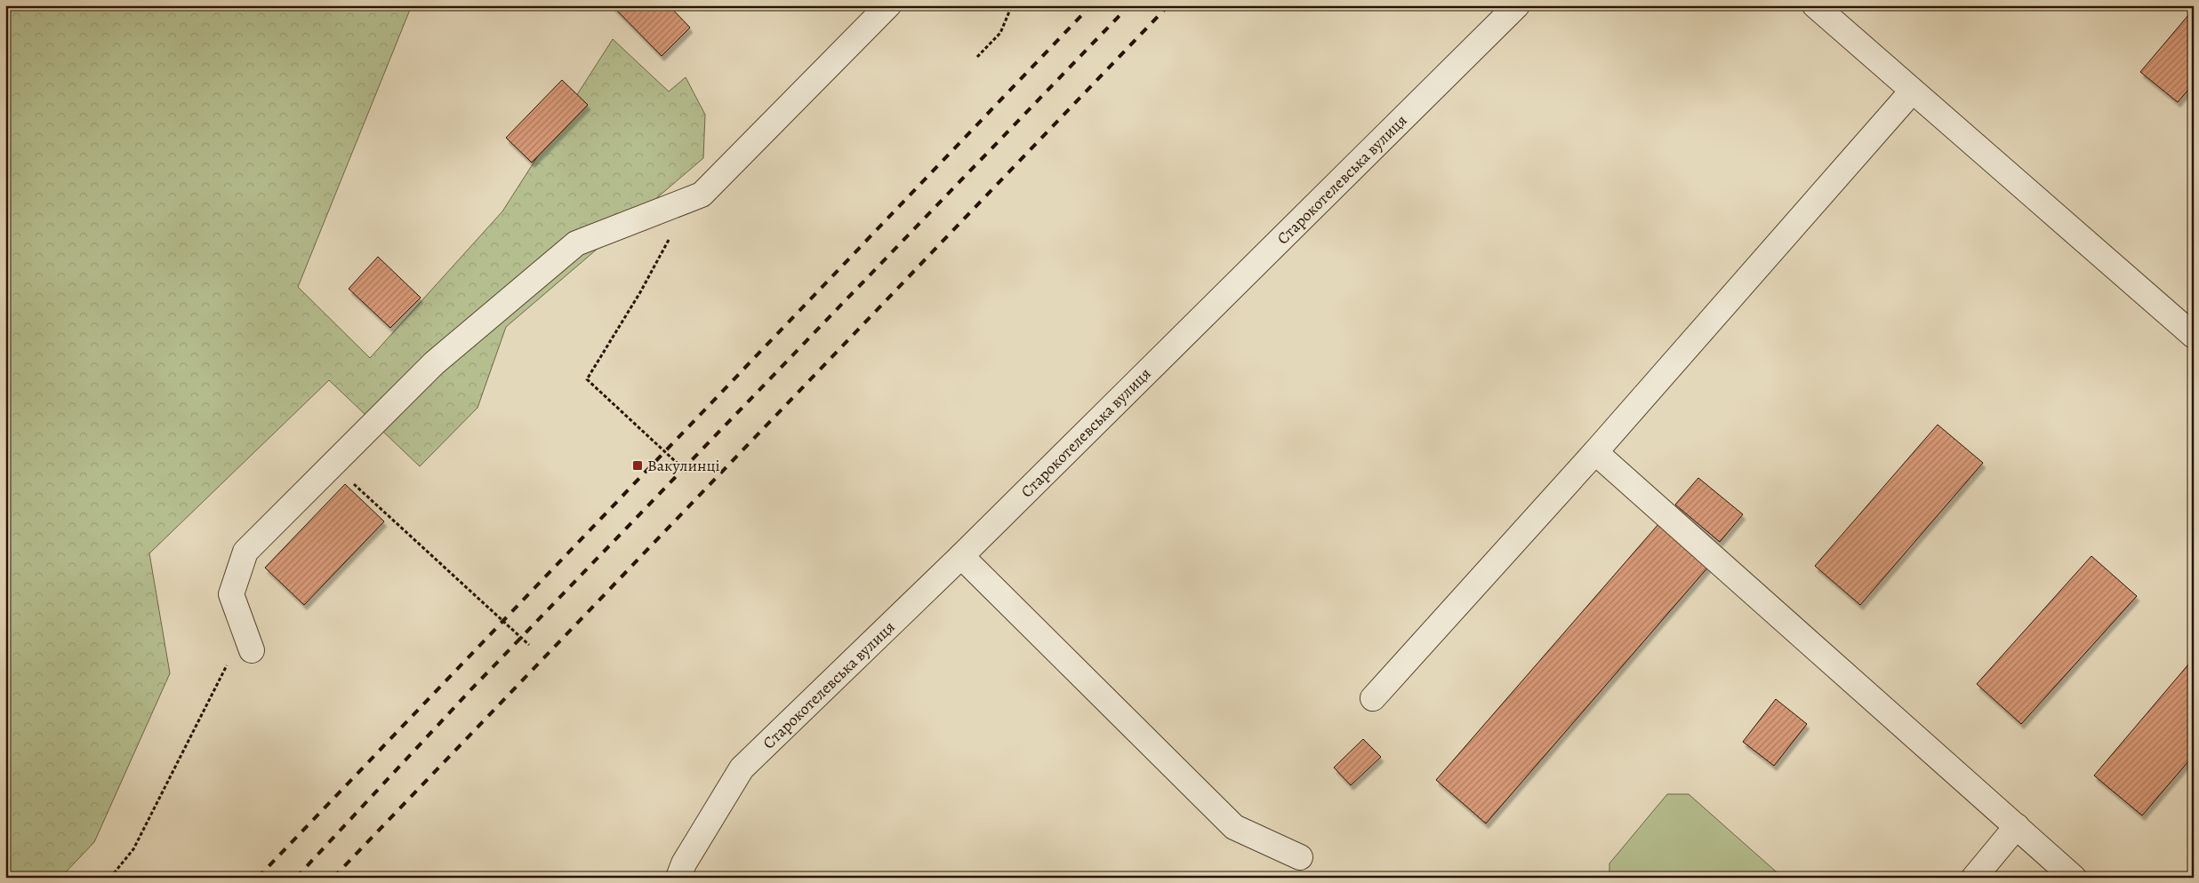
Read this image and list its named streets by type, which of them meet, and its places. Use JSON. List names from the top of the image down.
{
  "streets": {
    "street": ["Старокотелевська вулиця"]
  },
  "places": {
    "transit": ["Вакулинці"]
  }
}
